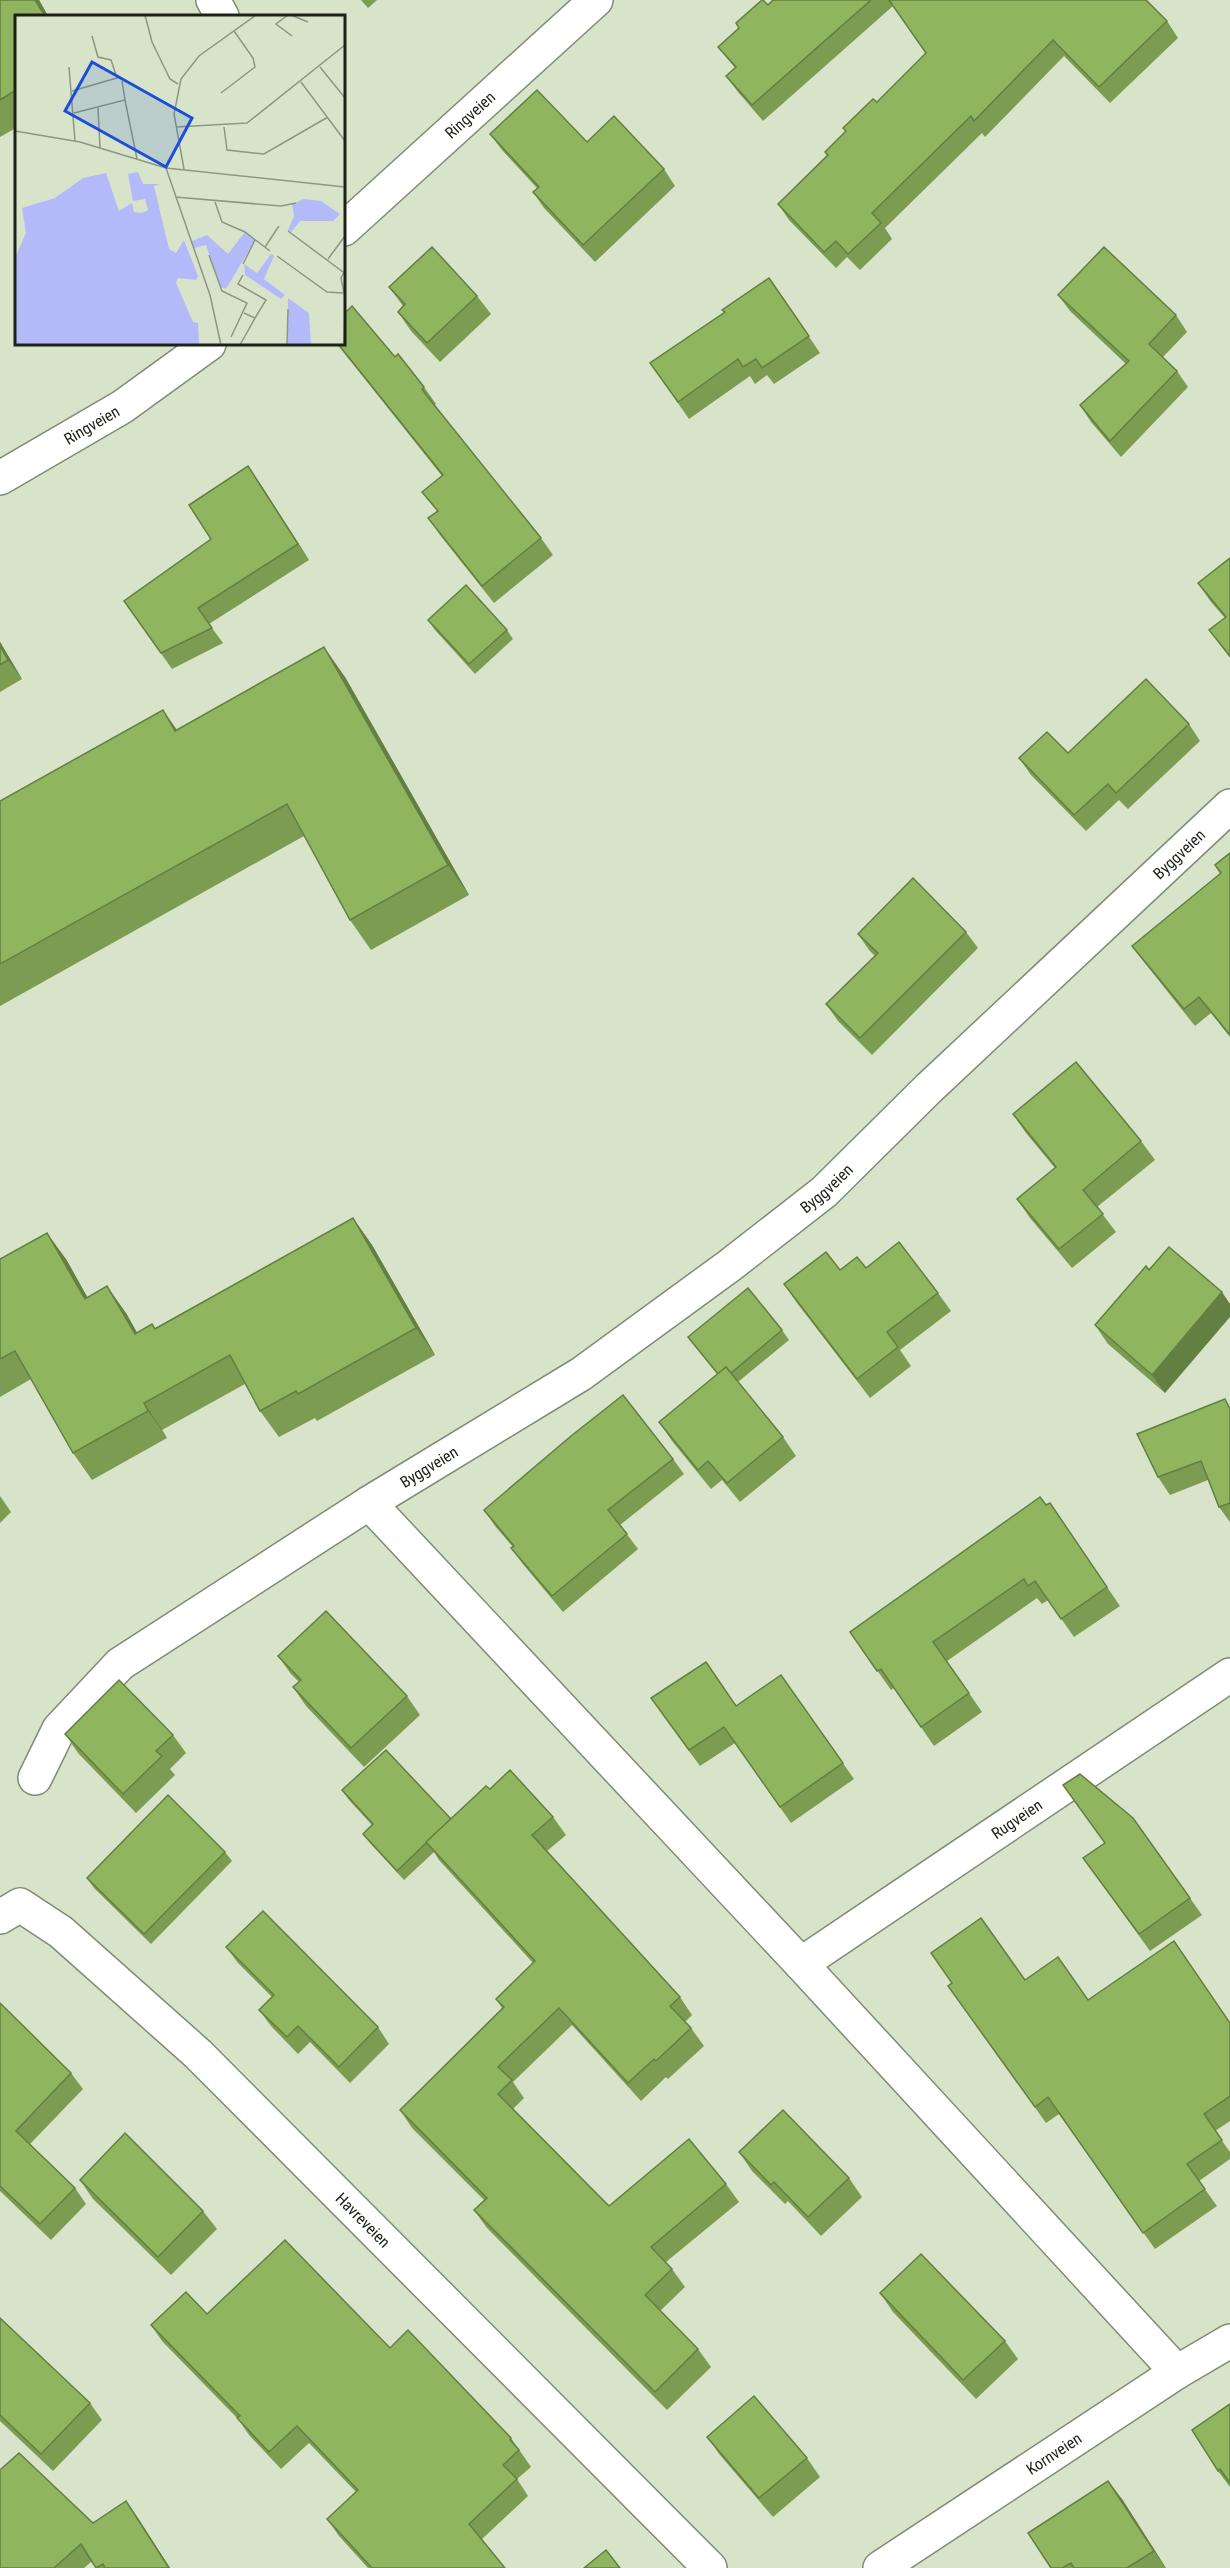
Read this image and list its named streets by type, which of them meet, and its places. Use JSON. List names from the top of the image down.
{
  "streets": {
    "street": [
      "Ringveien",
      "Byggveien",
      "Rugveien",
      "Havreveien",
      "Kornveien"
    ]
  }
}
